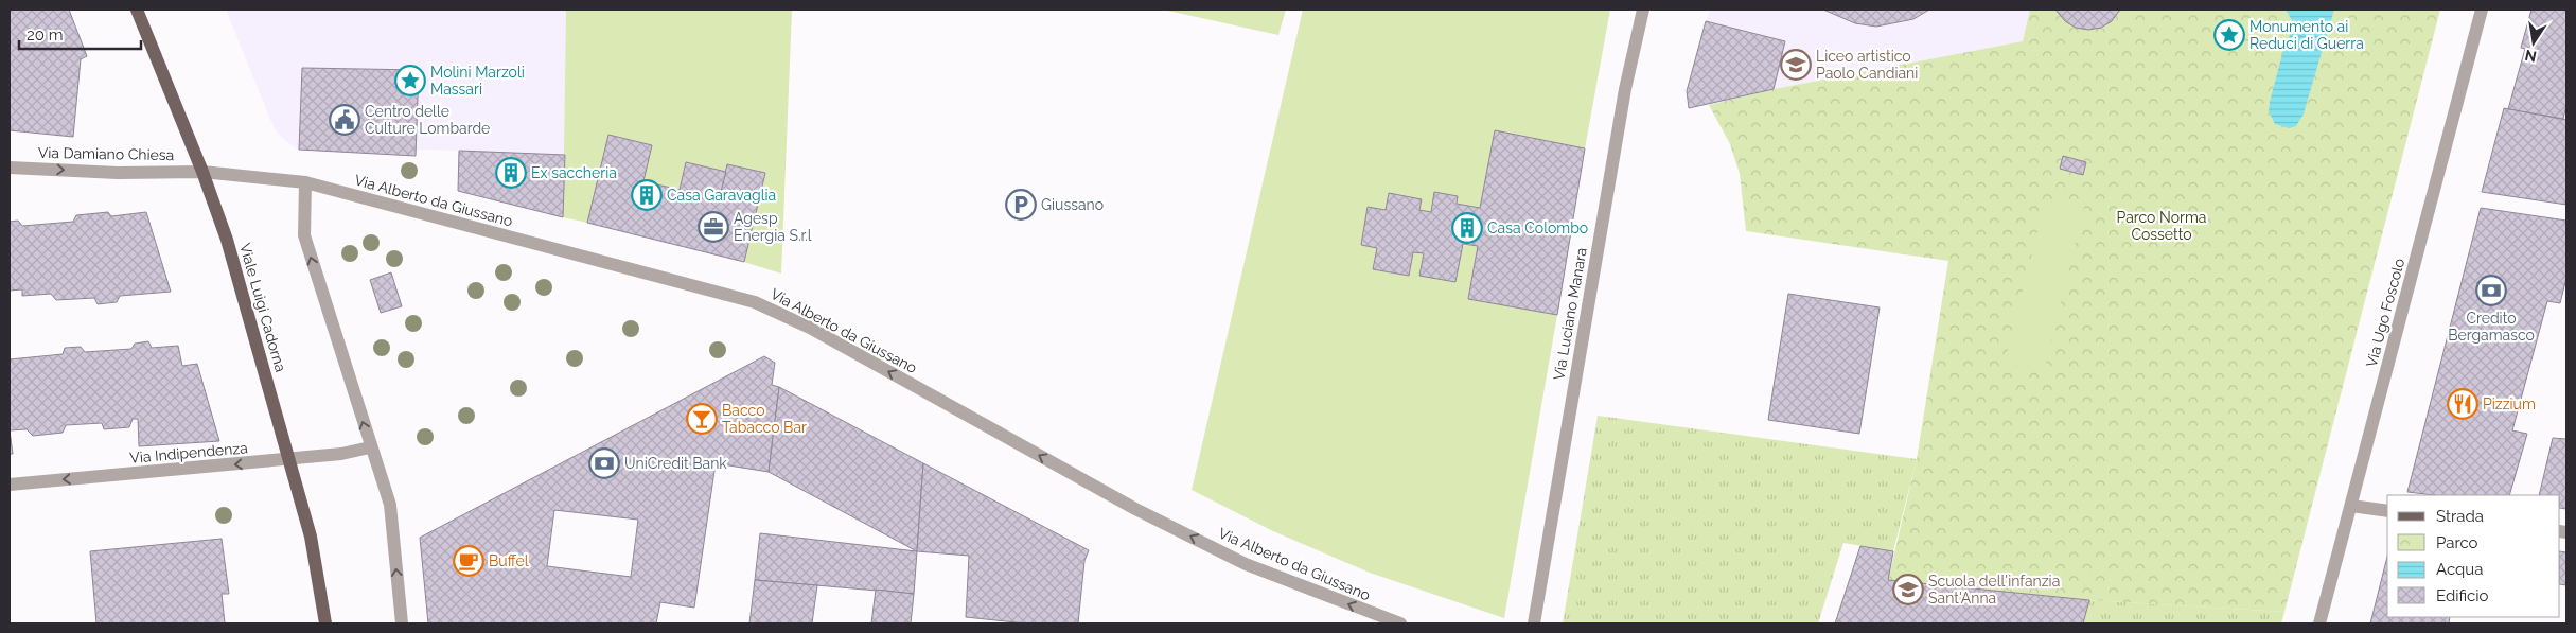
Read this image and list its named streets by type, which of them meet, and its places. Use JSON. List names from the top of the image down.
{
  "streets": {
    "main road": ["Viale Luigi Cadorna"],
    "street": [
      "Via Damiano Chiesa",
      "Via Alberto da Giussano",
      "Via Ugo Foscolo",
      "Via Luciano Manara",
      "Via Indipendenza"
    ]
  },
  "crossings": [
    ["Via Damiano Chiesa", "Via Alberto da Giussano"],
    ["Via Damiano Chiesa", "Viale Luigi Cadorna"],
    ["Via Alberto da Giussano", "Viale Luigi Cadorna"],
    ["Viale Luigi Cadorna", "Via Indipendenza"]
  ],
  "one_way": ["Via Damiano Chiesa", "Via Alberto da Giussano", "Via Indipendenza"],
  "parks": ["Parco Norma Cossetto"],
  "places": {
    "place": ["Monumento ai Reduci di Guerra", "Molini Marzoli Massari"],
    "school or university": ["Liceo artistico Paolo Candiani", "Scuola dell'infanzia Sant'Anna"],
    "public building": ["Centro delle Culture Lombarde"],
    "building": ["Ex saccheria", "Casa Garavaglia", "Casa Colombo"],
    "parking": ["Giussano"],
    "office": ["Agesp Energia S.r.l"],
    "bank": ["Credito Bergamasco", "UniCredit Bank"],
    "restaurant": ["Pizzium"],
    "bar": ["Bacco Tabacco Bar"],
    "cafe": ["Buffel"]
  },
  "legend": [
    "Strada",
    "Parco",
    "Acqua",
    "Edificio"
  ],
  "scale_bar": "20 m",
  "north": "bottom"
}
